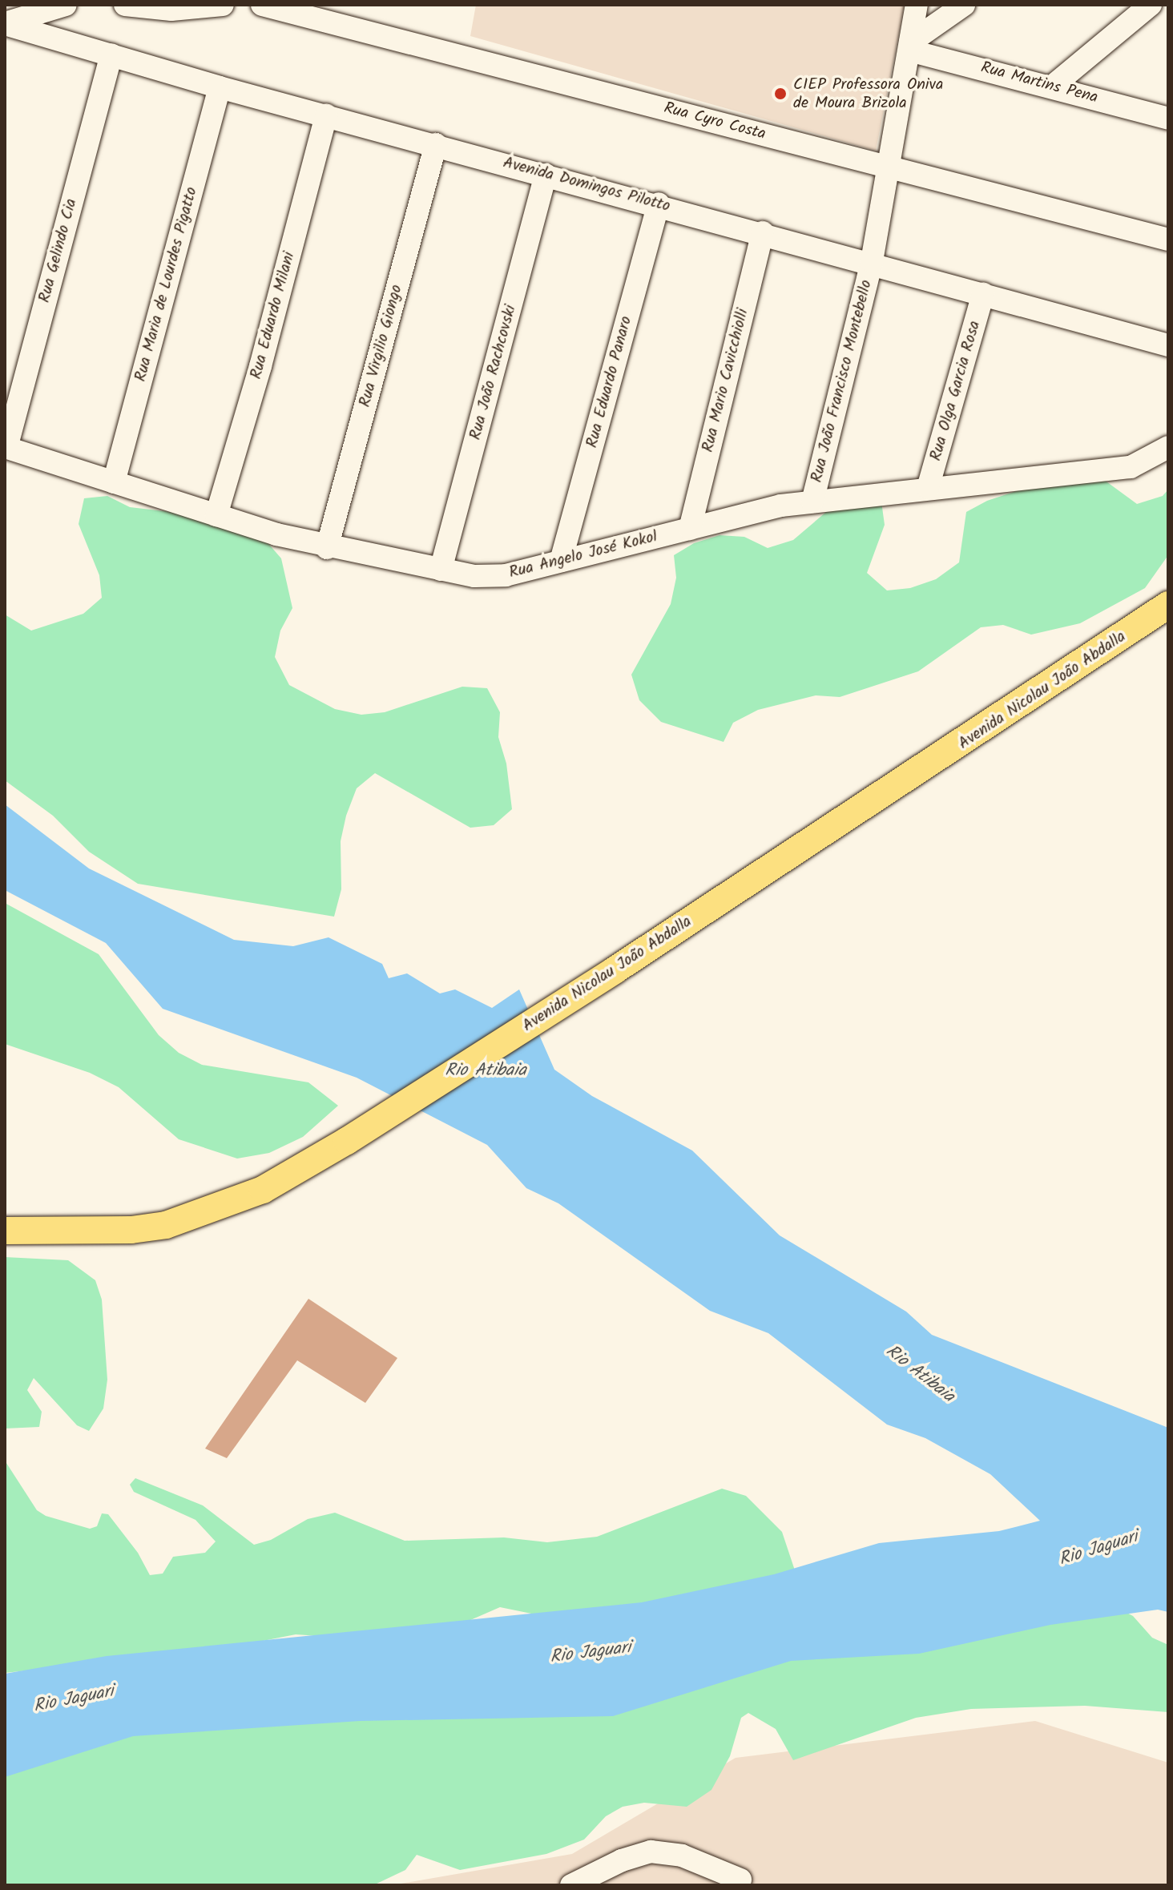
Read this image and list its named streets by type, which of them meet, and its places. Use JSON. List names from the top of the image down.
{
  "streets": {
    "main road": ["Avenida Nicolau João Abdalla"],
    "street": [
      "Rua Martins Pena",
      "Rua Cyro Costa",
      "Avenida Domingos Pilotto",
      "Rua Gelindo Cia",
      "Rua Maria de Lourdes Pigatto",
      "Rua Eduardo Milani",
      "Rua Virgilio Giongo",
      "Rua João Rachcovski",
      "Rua Mario Cavicchiolli",
      "Rua João Francisco Montebello",
      "Rua Eduardo Panaro",
      "Rua Olga Garcia Rosa",
      "Rua Angelo José Kokol"
    ]
  },
  "crossings": [
    ["Rua Martins Pena", "Rua João Francisco Montebello"],
    ["Rua Cyro Costa", "Rua João Francisco Montebello"],
    ["Avenida Domingos Pilotto", "Rua Gelindo Cia"],
    ["Avenida Domingos Pilotto", "Rua Maria de Lourdes Pigatto"],
    ["Avenida Domingos Pilotto", "Rua Eduardo Milani"],
    ["Avenida Domingos Pilotto", "Rua Virgilio Giongo"],
    ["Avenida Domingos Pilotto", "Rua João Rachcovski"],
    ["Avenida Domingos Pilotto", "Rua Mario Cavicchiolli"],
    ["Avenida Domingos Pilotto", "Rua João Francisco Montebello"],
    ["Avenida Domingos Pilotto", "Rua Eduardo Panaro"],
    ["Avenida Domingos Pilotto", "Rua Olga Garcia Rosa"],
    ["Rua Gelindo Cia", "Rua Angelo José Kokol"],
    ["Rua Maria de Lourdes Pigatto", "Rua Angelo José Kokol"],
    ["Rua Eduardo Milani", "Rua Angelo José Kokol"],
    ["Rua Virgilio Giongo", "Rua Angelo José Kokol"],
    ["Rua João Rachcovski", "Rua Angelo José Kokol"],
    ["Rua Mario Cavicchiolli", "Rua Angelo José Kokol"],
    ["Rua João Francisco Montebello", "Rua Angelo José Kokol"],
    ["Rua Eduardo Panaro", "Rua Angelo José Kokol"],
    ["Rua Olga Garcia Rosa", "Rua Angelo José Kokol"]
  ],
  "water": ["Rio Atibaia", "Rio Jaguari"],
  "places": ["CIEP Professora Oniva de Moura Brizola"]
}
